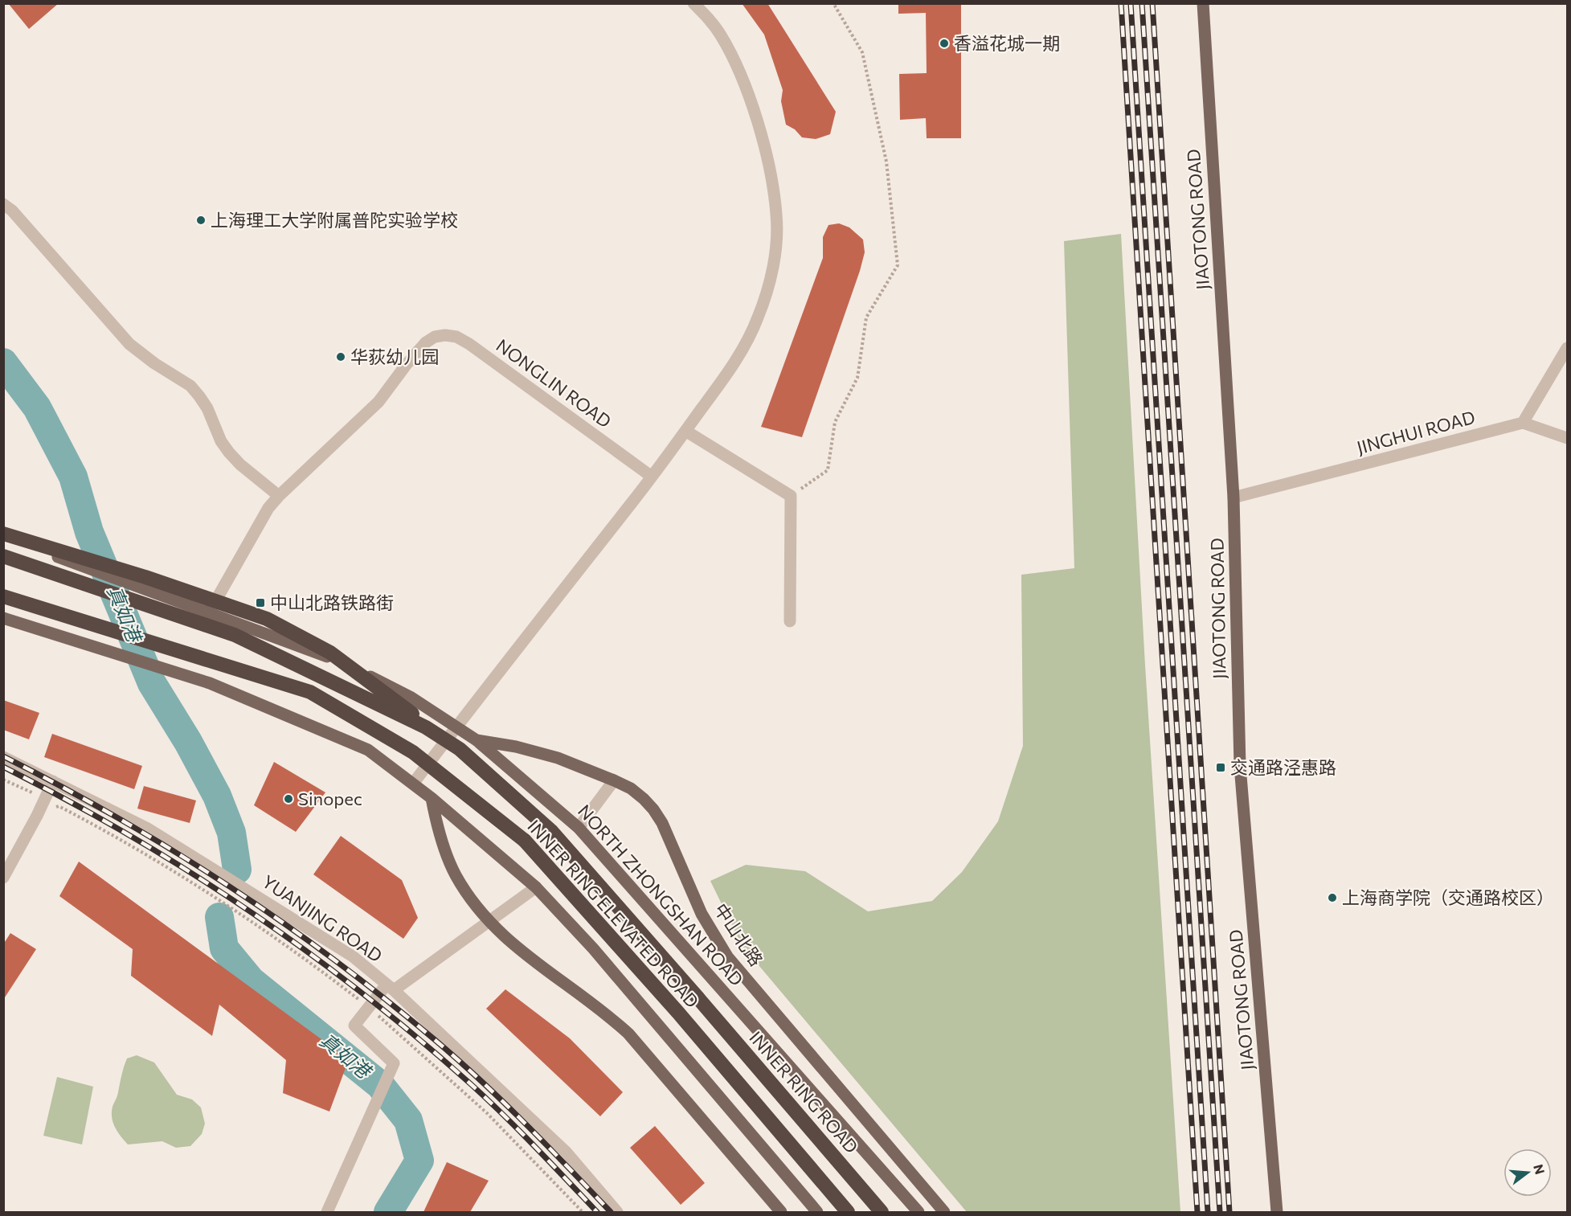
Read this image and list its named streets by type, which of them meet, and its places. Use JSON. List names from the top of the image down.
{
  "streets": {
    "highway": ["INNER RING ELEVATED ROAD"],
    "main road": ["JIAOTONG ROAD", "NORTH ZHONGSHAN ROAD", "中山北路"],
    "street": ["NONGLIN ROAD", "JINGHUI ROAD", "YUANJING ROAD"]
  },
  "crossings": [
    ["JIAOTONG ROAD", "JINGHUI ROAD"],
    ["NONGLIN ROAD", "NORTH ZHONGSHAN ROAD"],
    ["NORTH ZHONGSHAN ROAD", "中山北路"]
  ],
  "water": ["真如港"],
  "places": {
    "other": [
      "香溢花城一期",
      "上海理工大学附属普陀实验学校",
      "华荻幼儿园",
      "Sinopec",
      "上海商学院（交通路校区）"
    ],
    "transit": ["中山北路铁路街", "交通路泾惠路"]
  },
  "north": "right"
}
